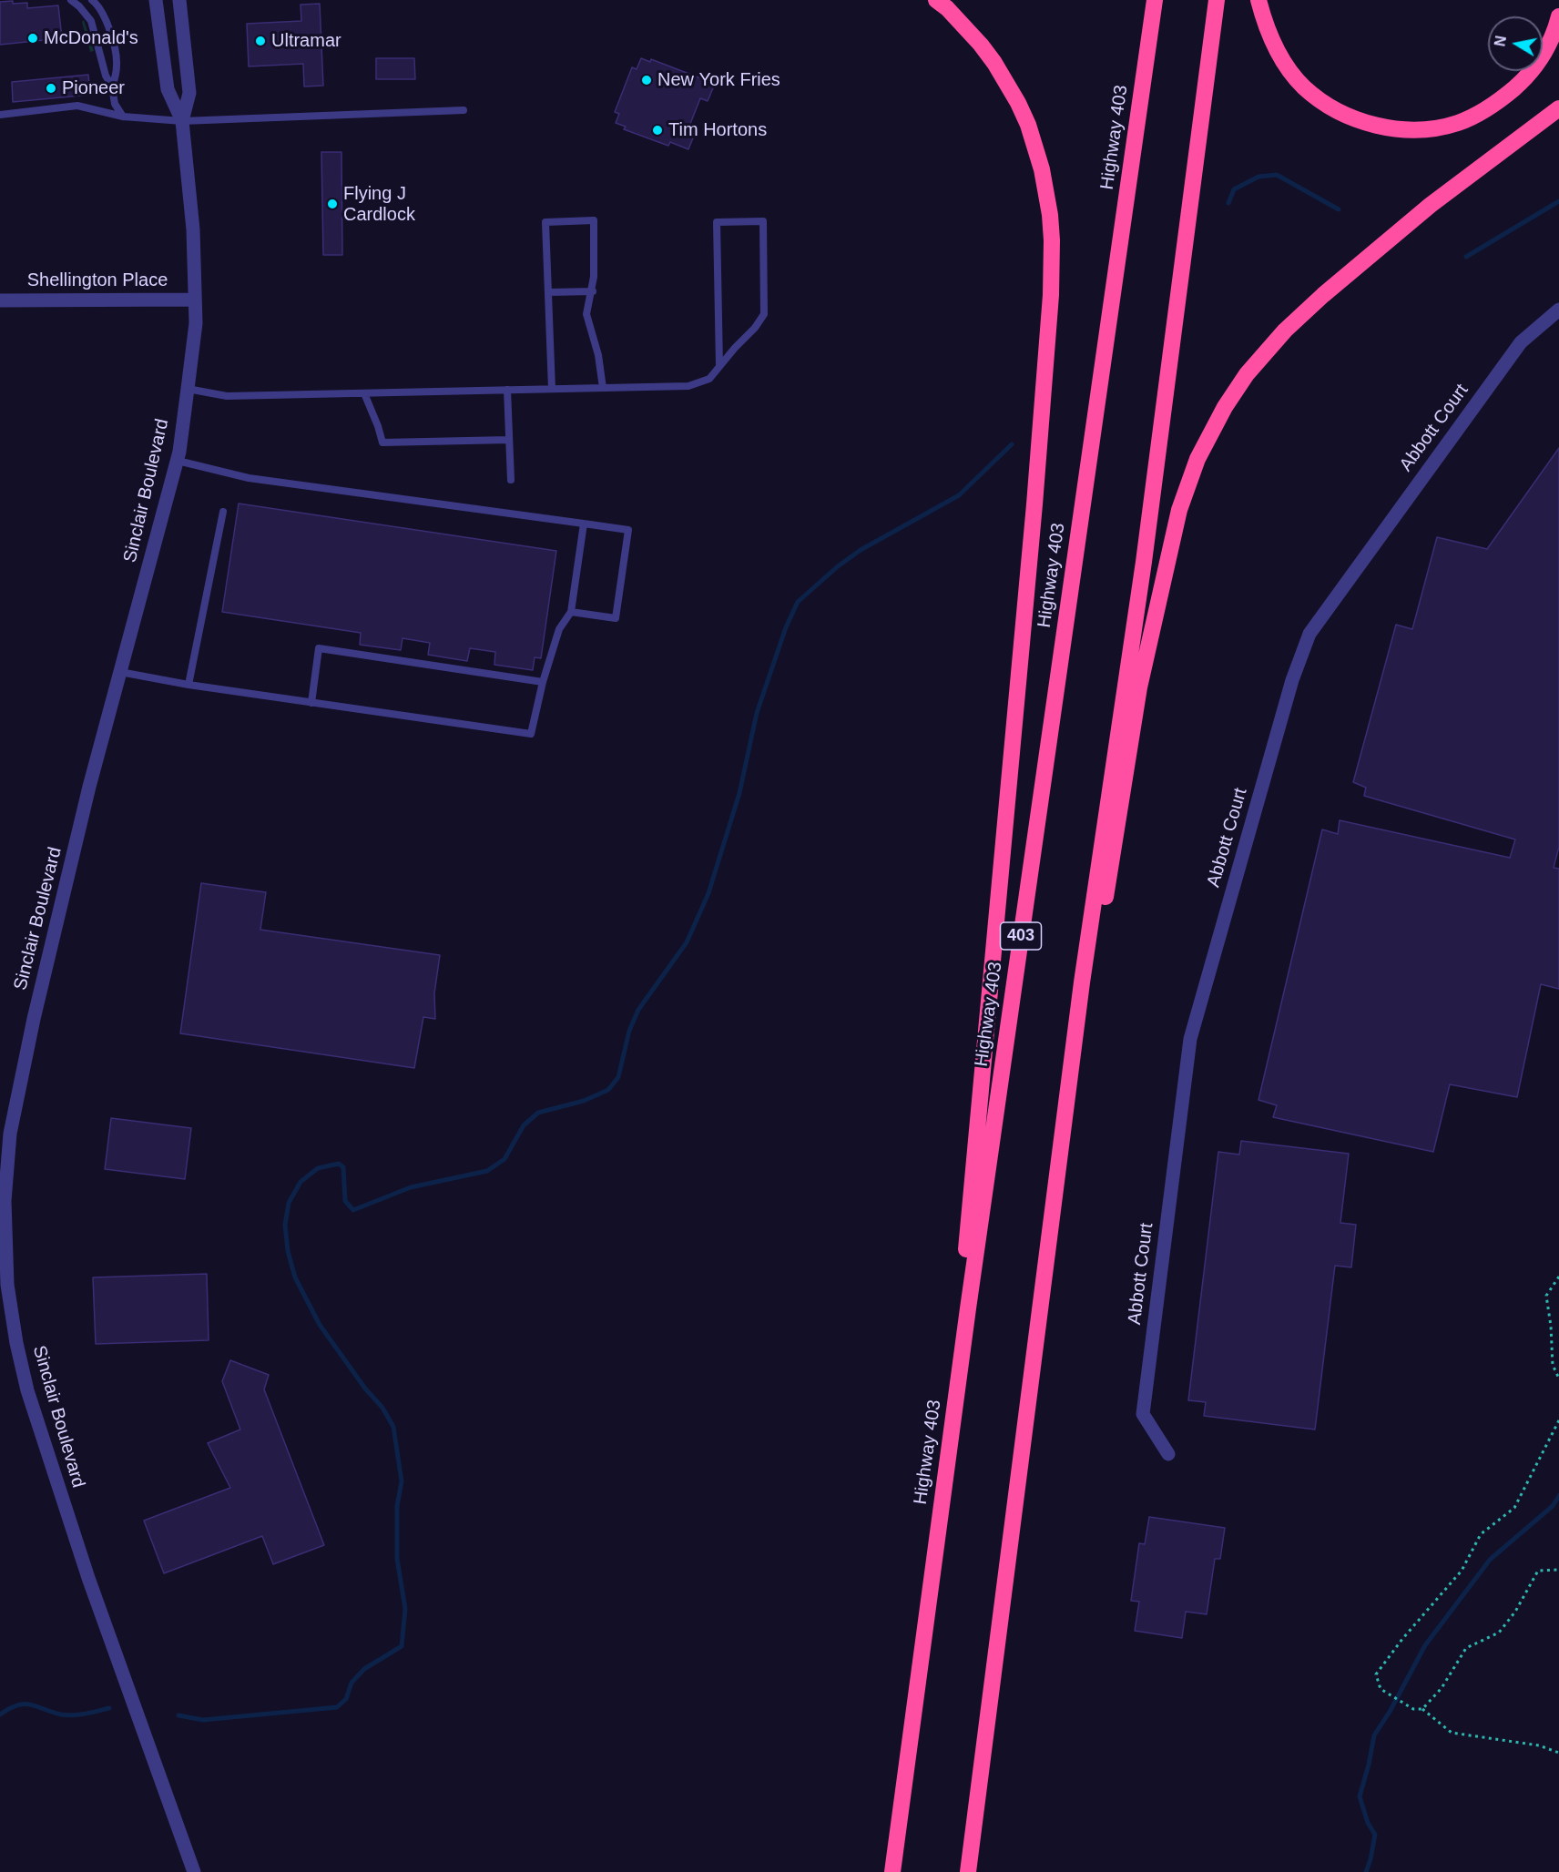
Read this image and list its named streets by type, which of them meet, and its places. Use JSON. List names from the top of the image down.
{
  "streets": {
    "highway": ["Highway 403", "403"],
    "street": ["Shellington Place", "Abbott Court", "Sinclair Boulevard"]
  },
  "crossings": [
    ["Shellington Place", "Sinclair Boulevard"]
  ],
  "places": [
    "McDonald's",
    "Ultramar",
    "New York Fries",
    "Pioneer",
    "Tim Hortons",
    "Flying J Cardlock"
  ],
  "north": "left"
}
